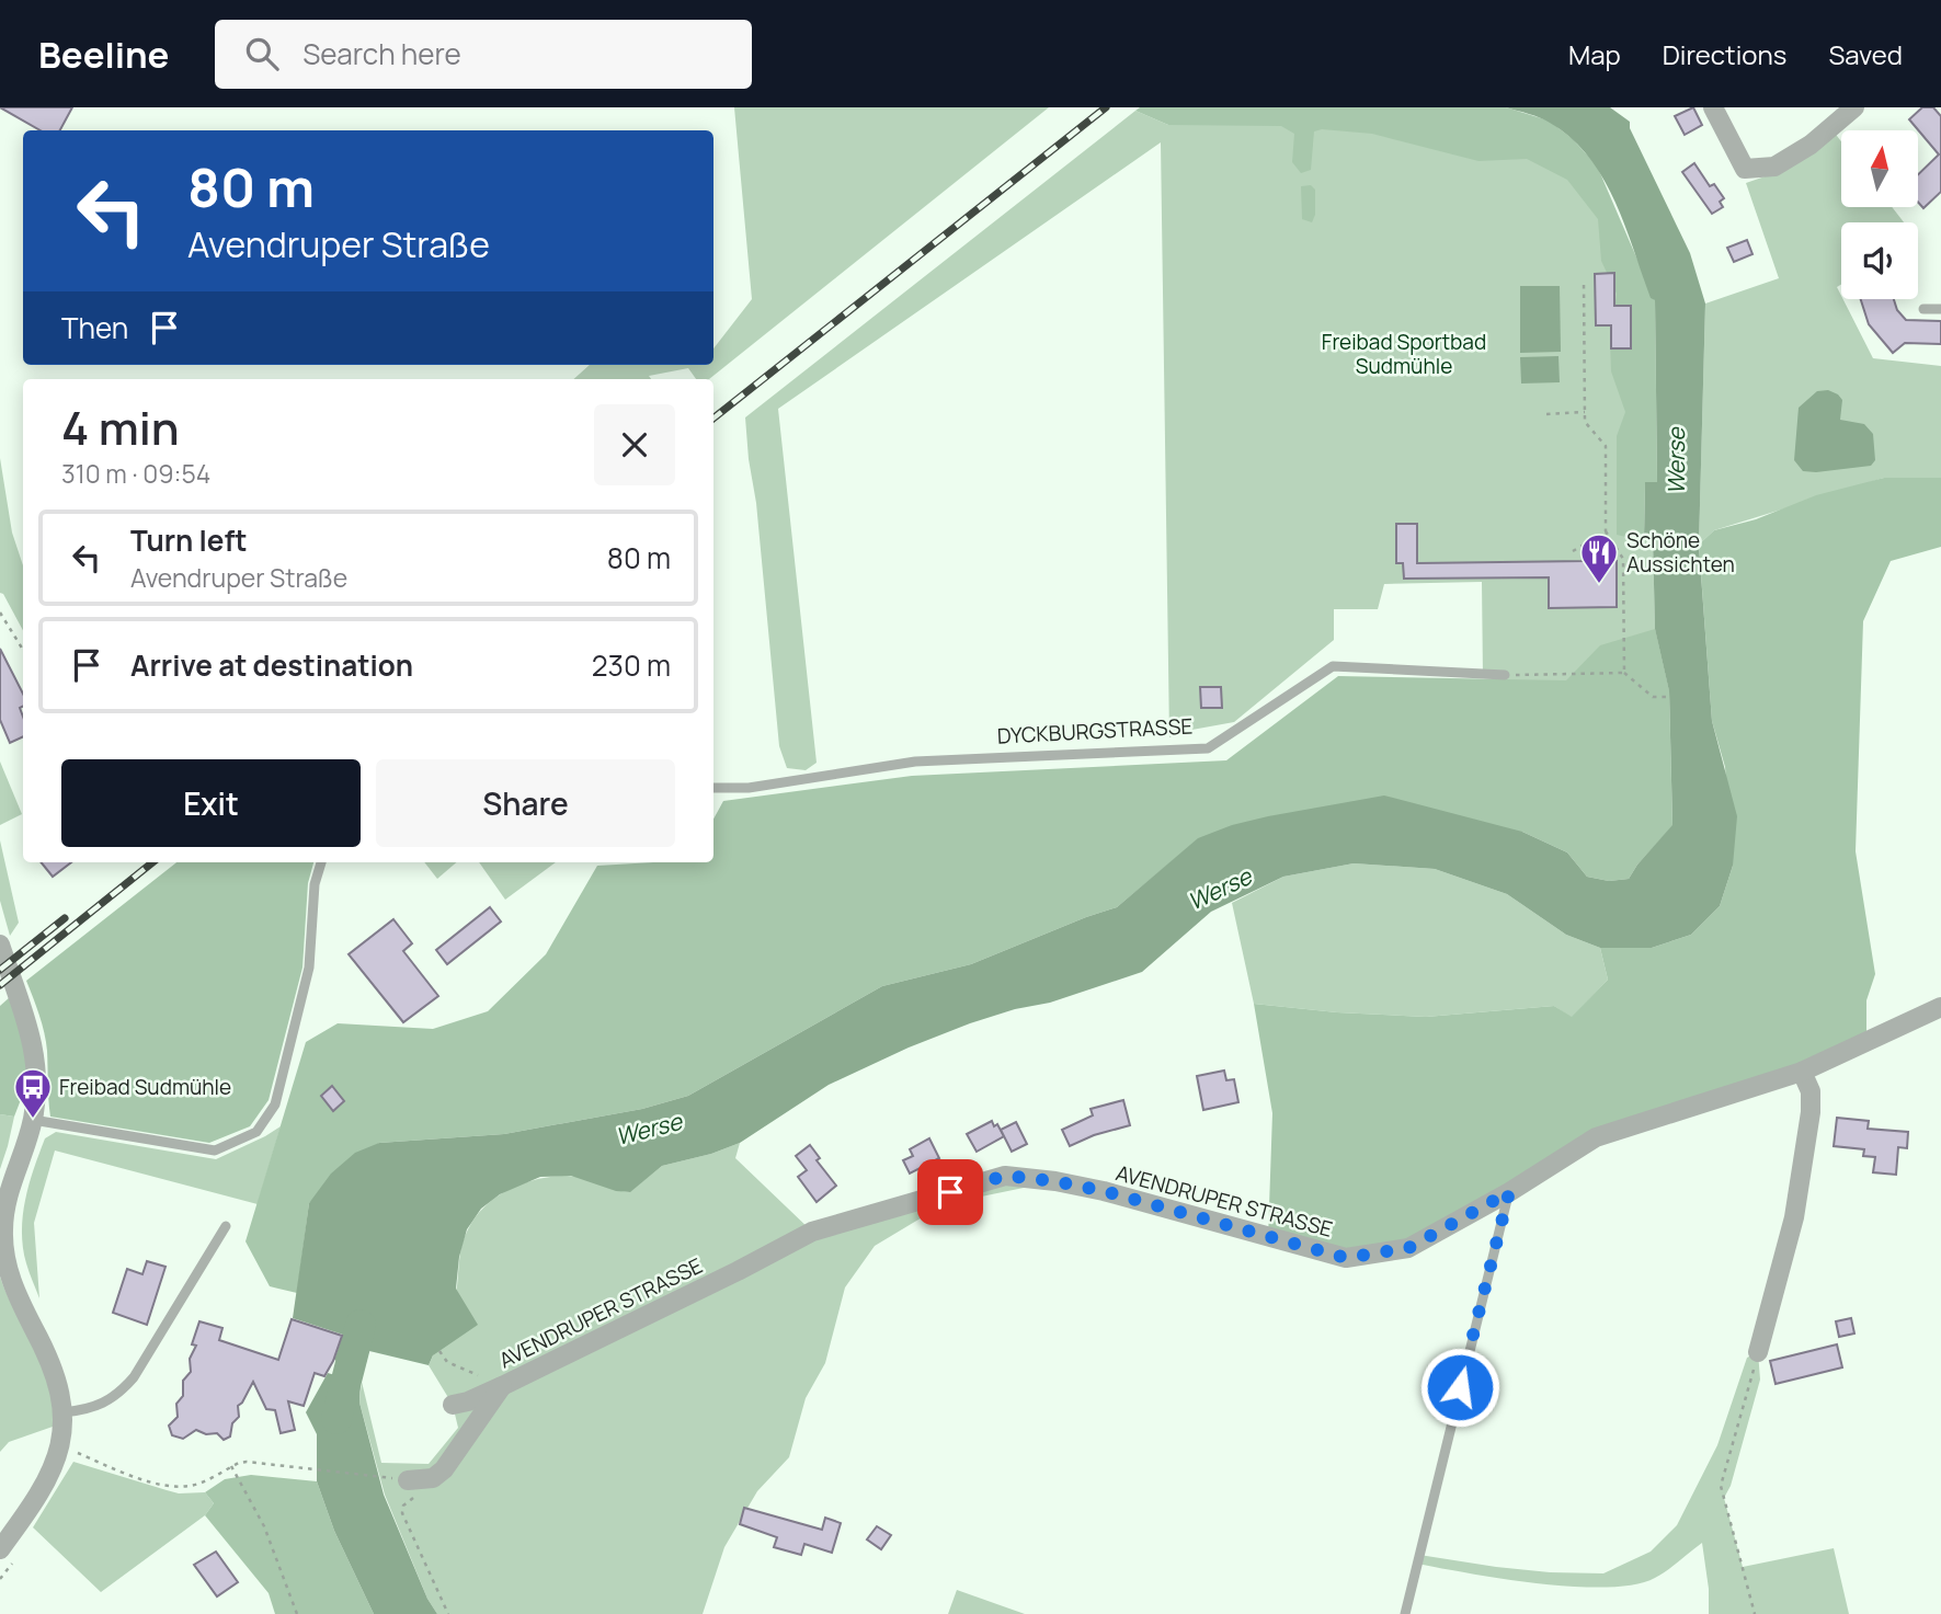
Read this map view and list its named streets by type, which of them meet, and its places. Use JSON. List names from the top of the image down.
{
  "streets": {
    "street": ["AVENDRUPER STRASSE"],
    "lane": ["DYCKBURGSTRASSE"]
  },
  "water": ["Werse"],
  "parks": ["Freibad Sportbad Sudmühle"],
  "places": {
    "restaurant": ["Schöne Aussichten"],
    "bus stop": ["Freibad Sudmühle"]
  },
  "north": "top",
  "page": {
    "header": "Beeline",
    "search": "Search here",
    "nav": ["Map", "Directions", "Saved"],
    "turn": ["80 m", "Avendruper Straße"],
    "then": "Then",
    "heading": ["4 min", "310 m · 09:54"],
    "list": [
      {
        "name": "Turn left",
        "note": "Avendruper Straße",
        "value": "80 m"
      },
      {
        "name": "Arrive at destination",
        "value": "230 m"
      }
    ],
    "buttons": ["Exit", "Share"]
  }
}
